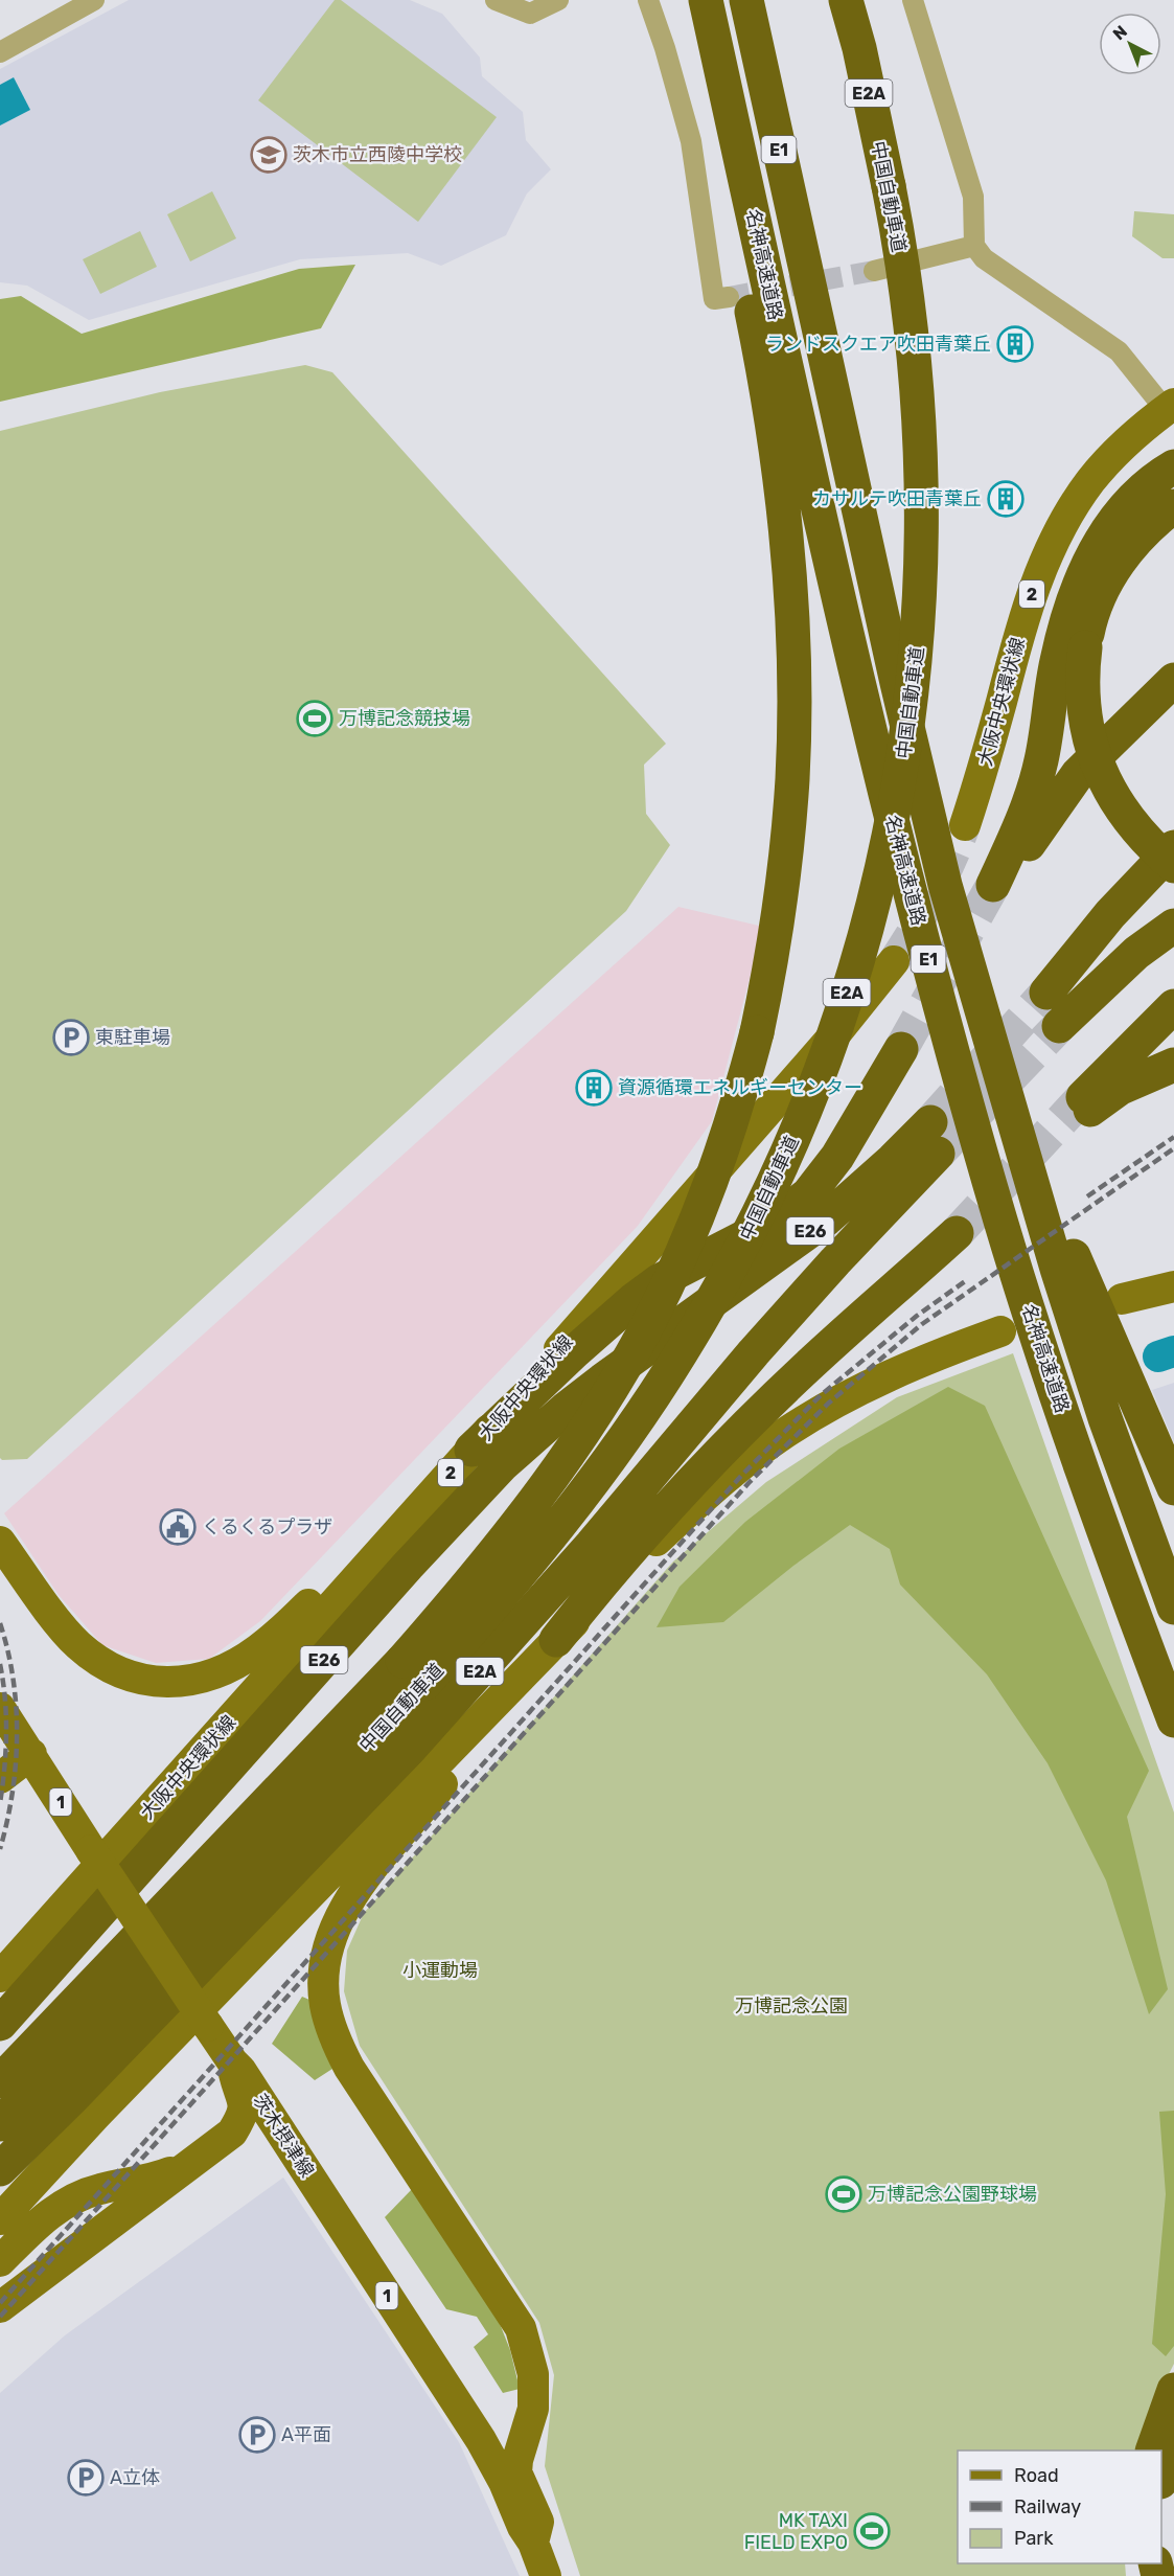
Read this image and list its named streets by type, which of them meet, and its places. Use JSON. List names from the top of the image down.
{
  "streets": {
    "highway": [
      "E2A",
      "E1",
      "中国自動車道",
      "名神高速道路",
      "E26"
    ],
    "main road": [
      "2",
      "大阪中央環状線",
      "1",
      "茨木摂津線"
    ]
  },
  "crossings": [
    ["E2A", "E26"]
  ],
  "parks": ["小運動場", "万博記念公園"],
  "places": {
    "school or university": ["茨木市立西陵中学校"],
    "building": ["ランドスクエア吹田青葉丘", "カサルテ吹田青葉丘", "資源循環エネルギーセンター"],
    "sports": ["万博記念競技場", "万博記念公園野球場", "MK TAXI FIELD EXPO"],
    "parking": ["東駐車場", "A平面", "A立体"],
    "public building": ["くるくるプラザ"]
  },
  "legend": ["Road", "Railway", "Park"],
  "north": "top left"
}
